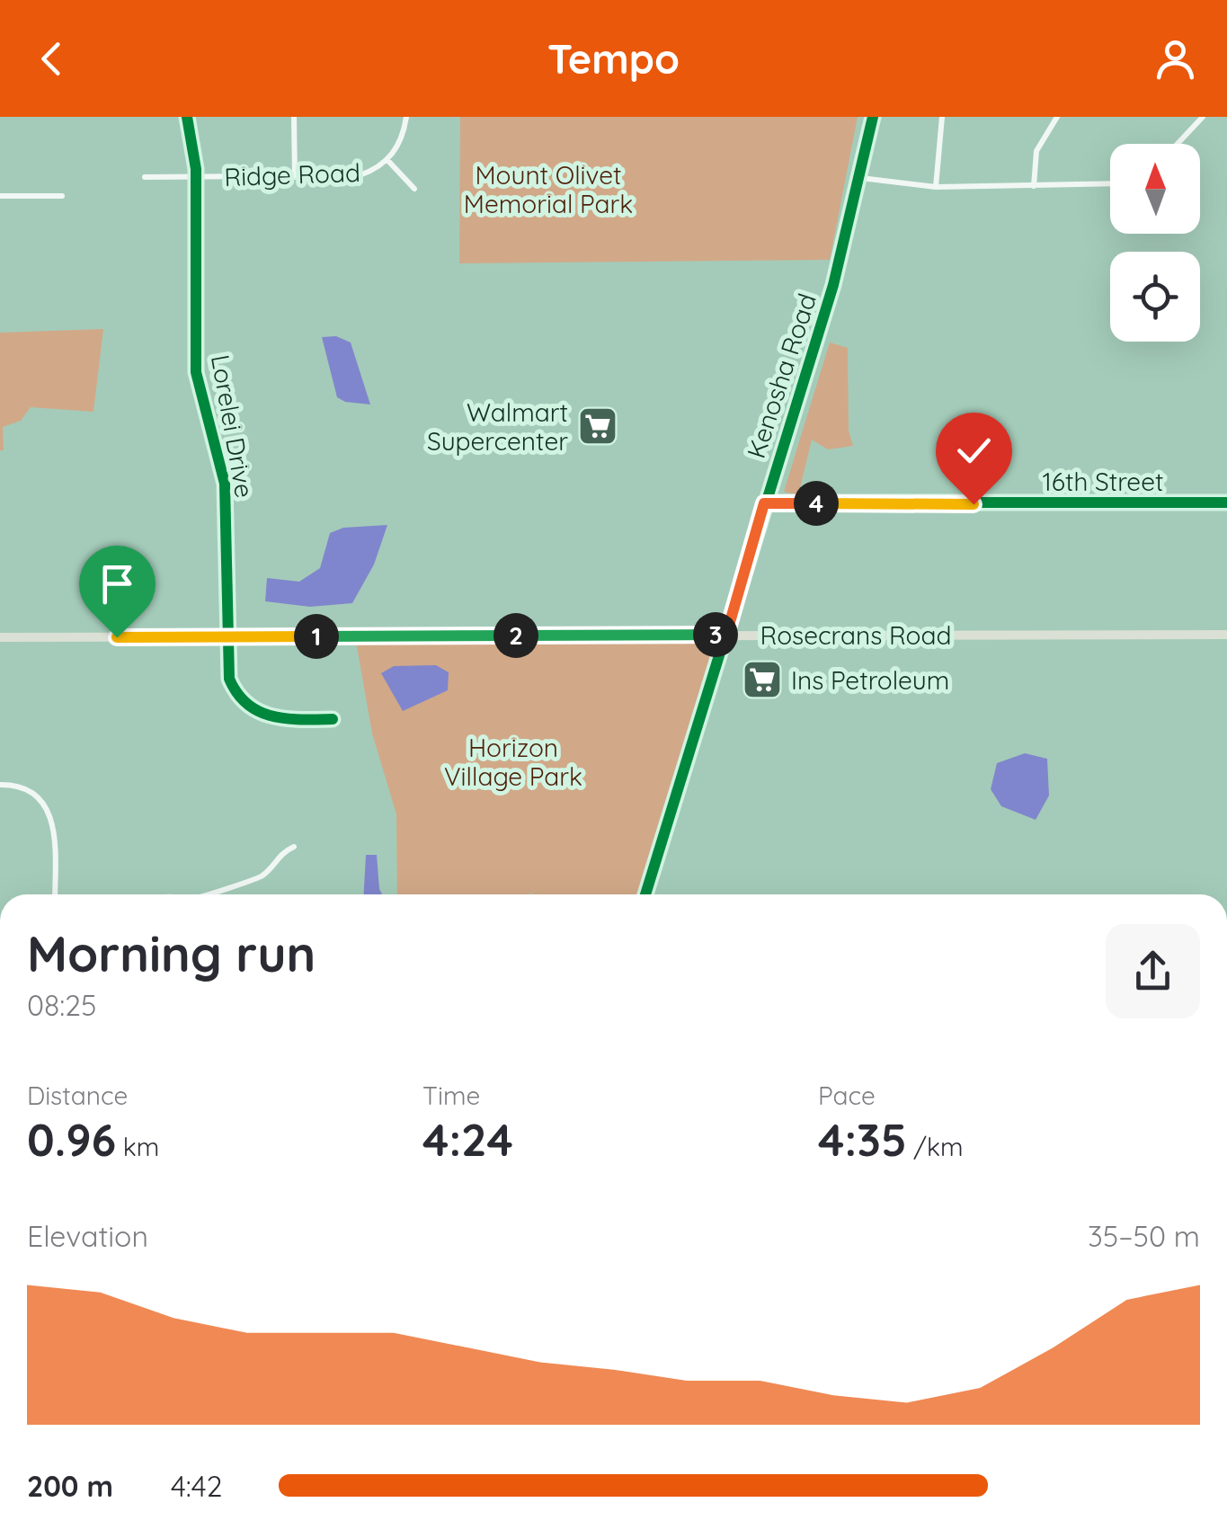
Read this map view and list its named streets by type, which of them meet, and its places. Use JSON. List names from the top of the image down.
{
  "streets": {
    "main road": ["Rosecrans Road"],
    "street": [
      "Ridge Road",
      "Kenosha Road",
      "Lorelei Drive",
      "16th Street"
    ]
  },
  "crossings": [
    ["Ridge Road", "Lorelei Drive"],
    ["Kenosha Road", "16th Street"],
    ["Kenosha Road", "Rosecrans Road"],
    ["Lorelei Drive", "Rosecrans Road"]
  ],
  "parks": ["Mount Olivet Memorial Park", "Horizon Village Park"],
  "places": {
    "supermarket": ["Walmart Supercenter", "Ins Petroleum"]
  },
  "north": "top",
  "page": {
    "header": "Tempo",
    "pins": [
      "4",
      "3",
      "2",
      "1"
    ],
    "heading": ["Morning run", "08:25"],
    "stats": [
      ["Distance", "0.96 km"],
      ["Time", "4:24"],
      ["Pace", "4:35 /km"]
    ],
    "chart": ["Elevation", "35–50 m"],
    "list": [
      {
        "name": "200 m",
        "note": "4:42"
      }
    ]
  }
}
